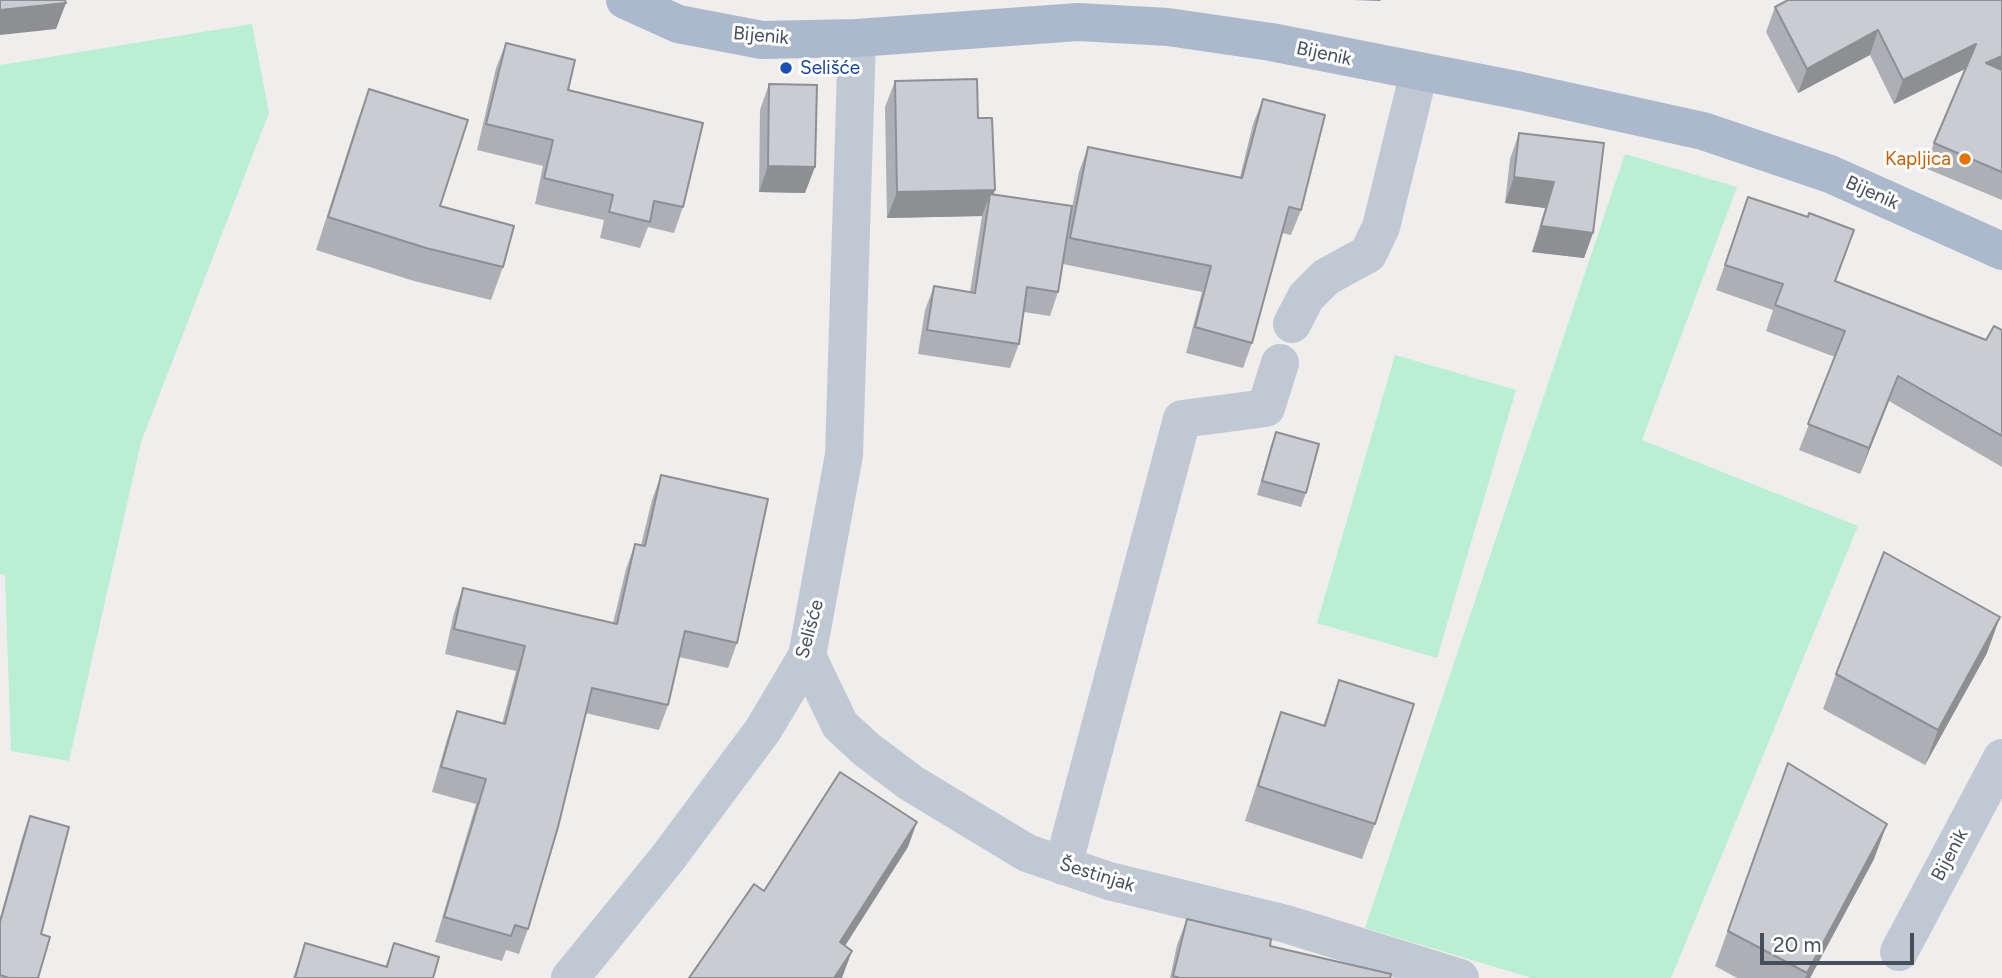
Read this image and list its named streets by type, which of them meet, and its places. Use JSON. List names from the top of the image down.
{
  "streets": {
    "main road": ["Bijenik"],
    "street": ["Selišće", "Šestinjak"]
  },
  "crossings": [
    ["Bijenik", "Selišće"],
    ["Selišće", "Šestinjak"]
  ],
  "places": ["Selišće", "Kapljica"],
  "scale_bar": "20 m"
}
